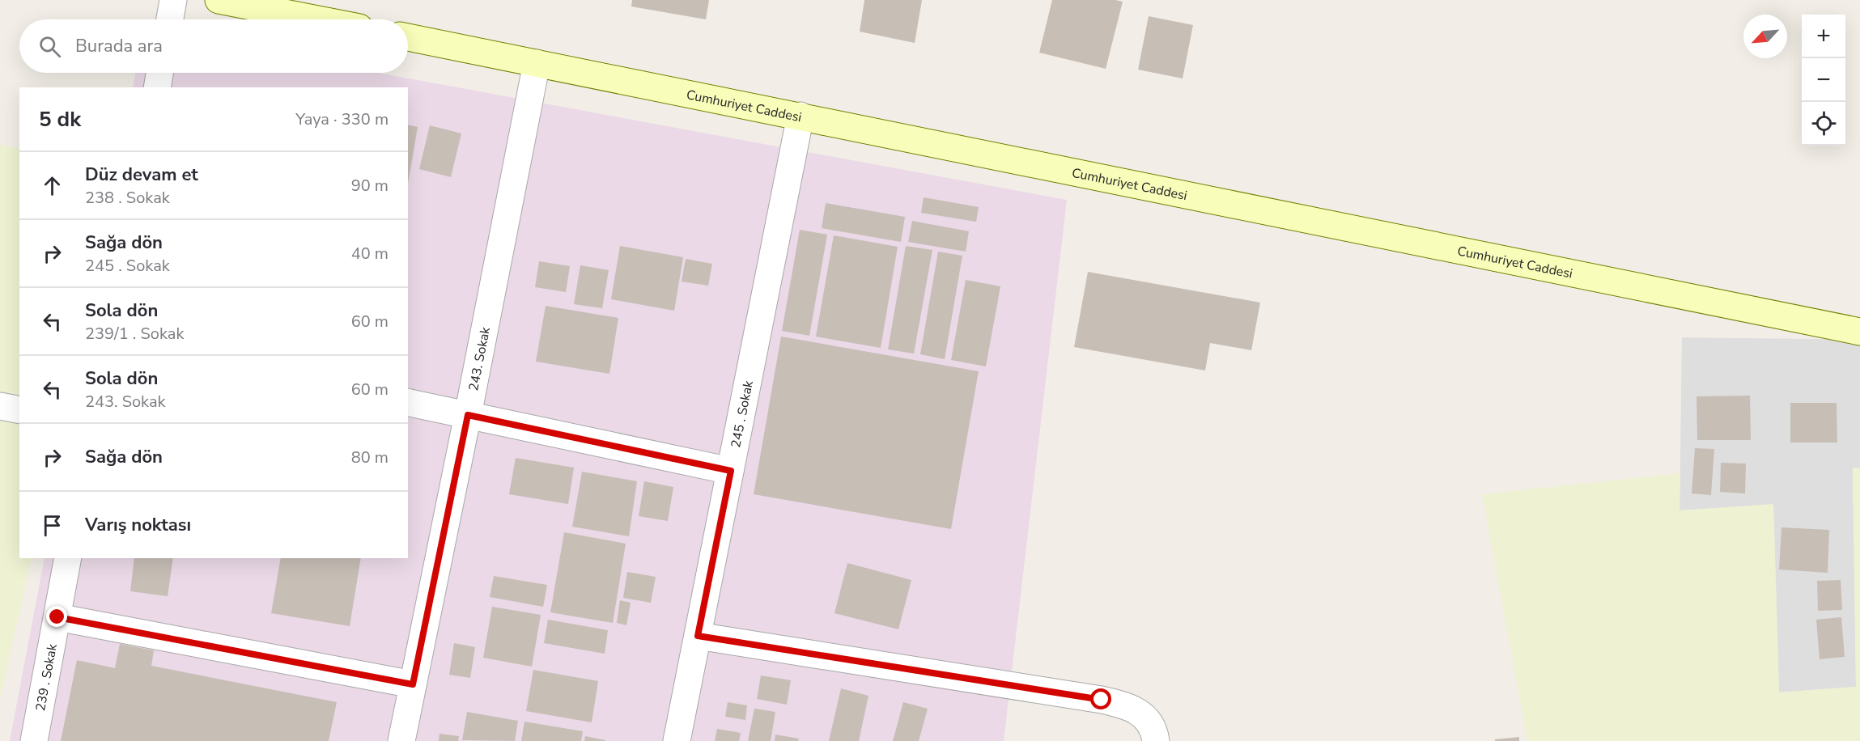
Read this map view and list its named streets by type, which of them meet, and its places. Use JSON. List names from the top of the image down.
{
  "streets": {
    "main road": ["Cumhuriyet Caddesi"],
    "street": ["243. Sokak", "245 . Sokak", "239 . Sokak"]
  },
  "crossings": [
    ["Cumhuriyet Caddesi", "243. Sokak"],
    ["Cumhuriyet Caddesi", "245 . Sokak"]
  ],
  "north": "bottom left",
  "page": {
    "map_buttons": ["+", "−"],
    "search": "Burada ara",
    "heading": ["5 dk", "Yaya · 330 m"],
    "list": [
      ["Düz devam et", "238 . Sokak", "90 m"],
      ["Sağa dön", "245 . Sokak", "40 m"],
      ["Sola dön", "239/1 . Sokak", "60 m"],
      ["Sola dön", "243. Sokak", "60 m"],
      ["Sağa dön", "80 m"],
      "Varış noktası"
    ]
  }
}
